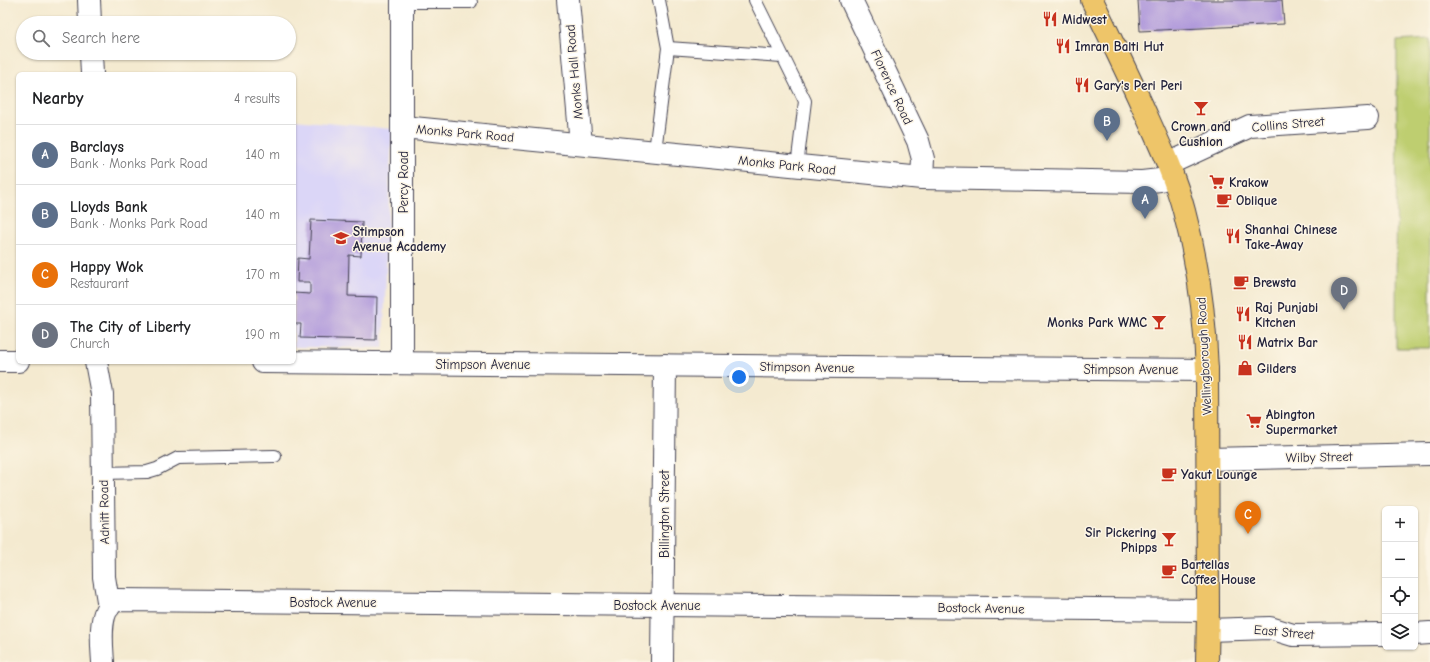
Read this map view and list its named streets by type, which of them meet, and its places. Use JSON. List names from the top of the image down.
{
  "streets": {
    "main road": ["Wellingborough Road"],
    "street": [
      "Monks Hall Road",
      "Florence Road",
      "Collins Street",
      "Monks Park Road",
      "Percy Road",
      "Stimpson Avenue",
      "Wilby Street",
      "Adnitt Road",
      "Billington Street",
      "Bostock Avenue",
      "East Street"
    ]
  },
  "crossings": [
    ["Monks Hall Road", "Monks Park Road"],
    ["Florence Road", "Monks Park Road"],
    ["Collins Street", "Monks Park Road"],
    ["Collins Street", "Wellingborough Road"],
    ["Monks Park Road", "Percy Road"],
    ["Monks Park Road", "Wellingborough Road"],
    ["Percy Road", "Stimpson Avenue"],
    ["Wellingborough Road", "Stimpson Avenue"],
    ["Wellingborough Road", "Wilby Street"],
    ["Wellingborough Road", "Bostock Avenue"],
    ["Wellingborough Road", "East Street"],
    ["Stimpson Avenue", "Billington Street"],
    ["Adnitt Road", "Bostock Avenue"],
    ["Billington Street", "Bostock Avenue"],
    ["Bostock Avenue", "East Street"]
  ],
  "places": {
    "restaurant": [
      "Midwest",
      "Imran Balti Hut",
      "Gary's Peri Peri",
      "Shanhai Chinese Take-Away",
      "Raj Punjabi Kitchen",
      "Matrix Bar"
    ],
    "bar": ["Crown and Cushion", "Monks Park WMC", "Sir Pickering Phipps"],
    "supermarket": ["Krakow", "Abington Supermarket"],
    "cafe": [
      "Oblique",
      "Brewsta",
      "Yakut Lounge",
      "Bartellas Coffee House"
    ],
    "school or university": ["Stimpson Avenue Academy"],
    "shop": ["Gilders"]
  },
  "page": {
    "search": "Search here",
    "heading": ["Nearby", "4 results"],
    "pins": [
      "B",
      "A",
      "D",
      "C"
    ],
    "list": [
      {
        "mark": "A",
        "name": "Barclays",
        "note": "Bank · Monks Park Road",
        "value": "140 m"
      },
      {
        "mark": "B",
        "name": "Lloyds Bank",
        "note": "Bank · Monks Park Road",
        "value": "140 m"
      },
      {
        "mark": "C",
        "name": "Happy Wok",
        "note": "Restaurant",
        "value": "170 m"
      },
      {
        "mark": "D",
        "name": "The City of Liberty",
        "note": "Church",
        "value": "190 m"
      }
    ],
    "map_buttons": ["+", "−"]
  }
}
